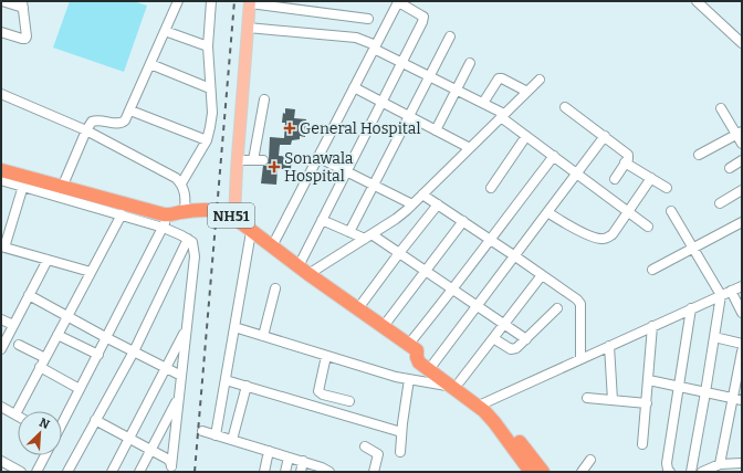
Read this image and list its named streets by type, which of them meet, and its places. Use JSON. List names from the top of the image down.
{
  "streets": {
    "highway": ["NH51"]
  },
  "places": {
    "health": ["General Hospital", "Sonawala Hospital"]
  },
  "north": "top right"
}
